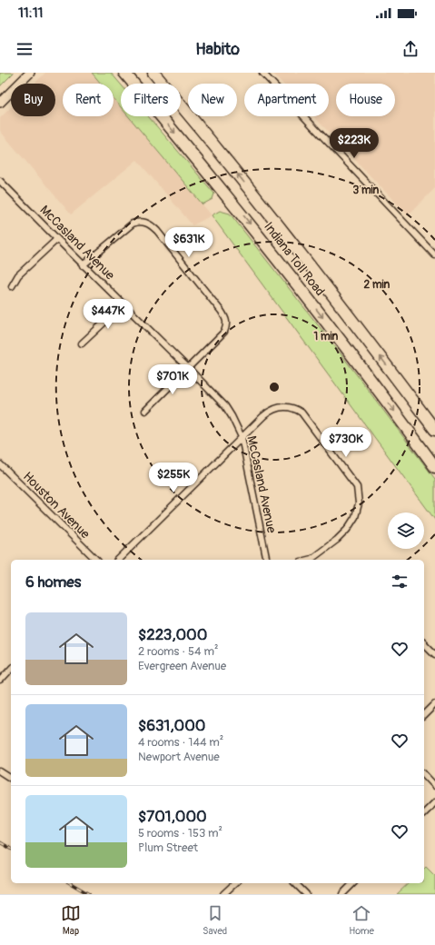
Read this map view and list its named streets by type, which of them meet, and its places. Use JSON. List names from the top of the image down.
{
  "streets": {
    "highway": ["Indiana Toll Road"],
    "street": ["McCasland Avenue", "Houston Avenue"]
  },
  "page": {
    "status": "11:11",
    "header": "Habito",
    "chip": [
      "Buy",
      "Rent",
      "Filters",
      "New",
      "Apartment",
      "House"
    ],
    "price": [
      "$223K",
      "$631K",
      "$447K",
      "$701K",
      "$730K",
      "$255K"
    ],
    "heading": "6 homes",
    "list": [
      {
        "name": "$223,000",
        "note": "2 rooms · 54 m² · Evergreen Avenue"
      },
      {
        "name": "$631,000",
        "note": "4 rooms · 144 m² · Newport Avenue"
      },
      {
        "name": "$701,000",
        "note": "5 rooms · 153 m² · Plum Street"
      }
    ],
    "tabs": ["Map", "Saved", "Home"]
  },
  "rings": ["3 min", "2 min", "1 min"]
}
